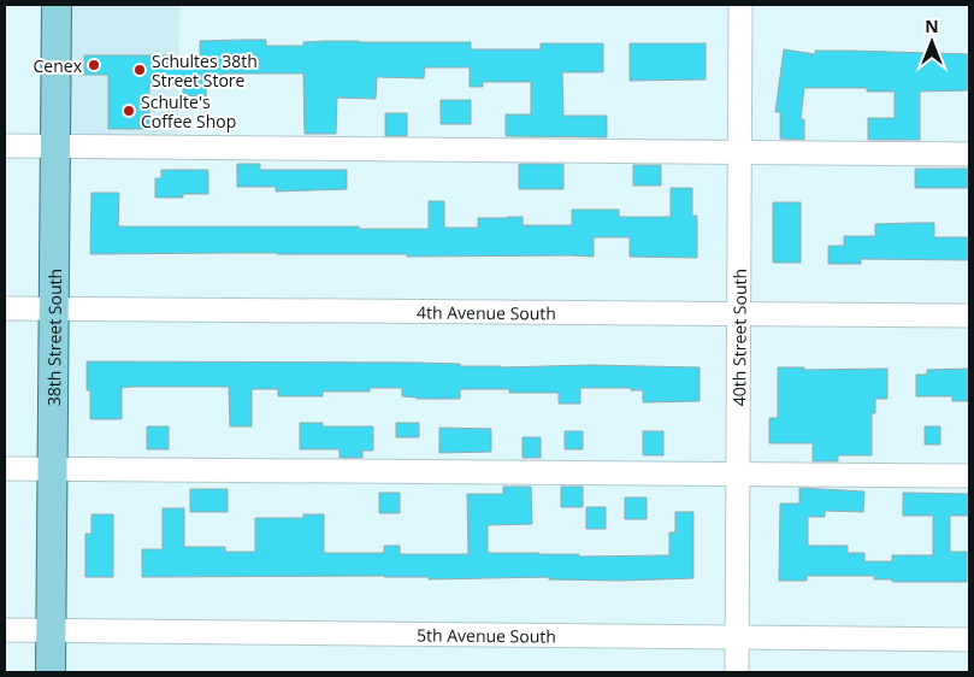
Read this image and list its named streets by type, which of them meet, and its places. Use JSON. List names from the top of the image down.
{
  "streets": {
    "main road": ["38th Street South"],
    "street": ["4th Avenue South", "40th Street South", "5th Avenue South"]
  },
  "crossings": [
    ["4th Avenue South", "38th Street South"],
    ["4th Avenue South", "40th Street South"],
    ["38th Street South", "5th Avenue South"],
    ["40th Street South", "5th Avenue South"]
  ],
  "places": ["Cenex", "Schultes 38th Street Store", "Schulte's Coffee Shop"],
  "north": "top"
}
